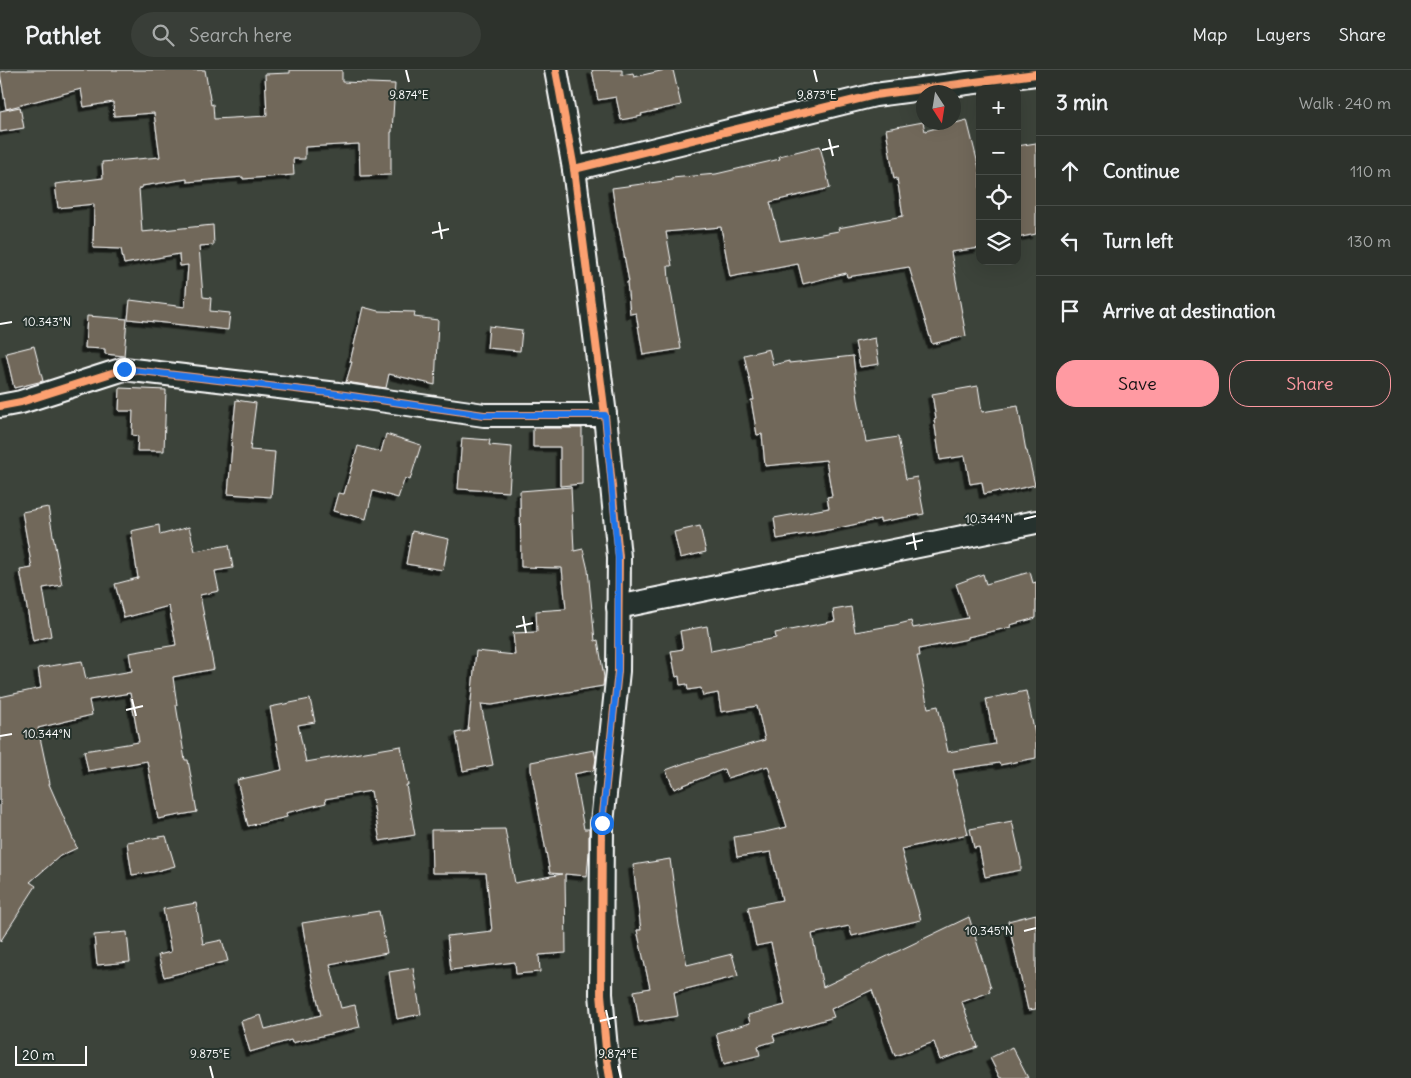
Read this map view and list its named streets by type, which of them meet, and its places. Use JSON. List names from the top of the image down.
{
  "scale_bar": "20 m",
  "north": "bottom",
  "page": {
    "header": "Pathlet",
    "search": "Search here",
    "nav": ["Map", "Layers", "Share"],
    "heading": ["3 min", "Walk · 240 m"],
    "map_buttons": ["+", "−"],
    "list": [
      ["Continue", "110 m"],
      ["Turn left", "130 m"],
      "Arrive at destination"
    ],
    "buttons": ["Save", "Share"],
    "scale": "20 m"
  },
  "coordinates": [
    "9.874°E",
    "9.873°E",
    "10.343°N",
    "10.344°N",
    "10.345°N",
    "9.875°E"
  ]
}
